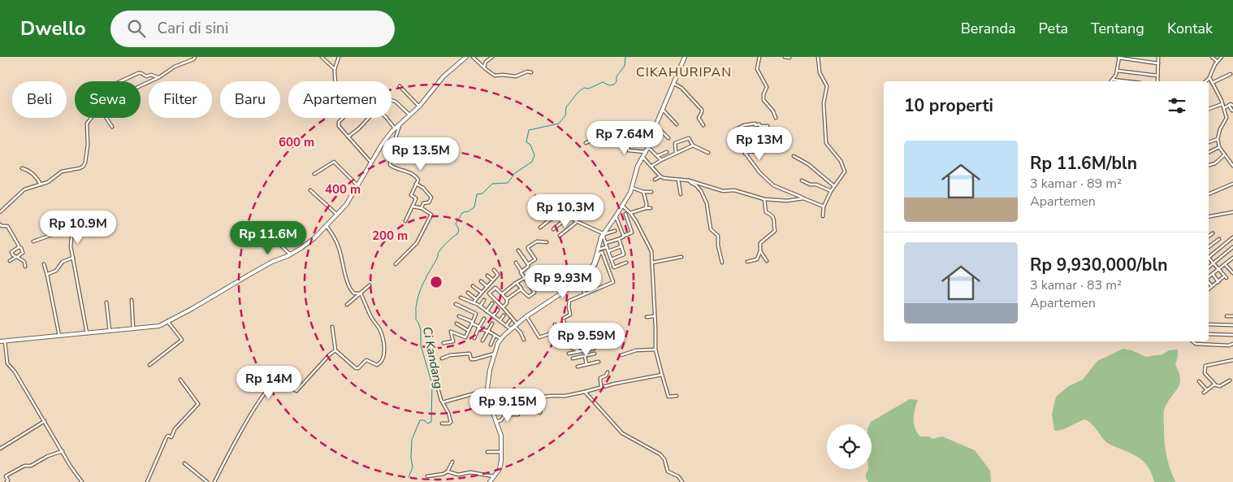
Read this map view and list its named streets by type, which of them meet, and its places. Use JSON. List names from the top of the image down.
{
  "districts": ["CIKAHURIPAN"],
  "water": ["Ci Kandang"],
  "page": {
    "header": "Dwello",
    "search": "Cari di sini",
    "nav": [
      "Beranda",
      "Peta",
      "Tentang",
      "Kontak"
    ],
    "chip": [
      "Beli",
      "Sewa",
      "Filter",
      "Baru",
      "Apartemen"
    ],
    "heading": "10 properti",
    "price": [
      "Rp 7.64M",
      "Rp 13M",
      "Rp 13.5M",
      "Rp 10.3M",
      "Rp 10.9M",
      "Rp 11.6M",
      "Rp 9.93M",
      "Rp 9.59M",
      "Rp 14M",
      "Rp 9.15M"
    ],
    "list": [
      {
        "name": "Rp 11.6M/bln",
        "note": "3 kamar · 89 m² · Apartemen"
      },
      {
        "name": "Rp 9,930,000/bln",
        "note": "3 kamar · 83 m² · Apartemen"
      }
    ]
  },
  "rings": ["600 m", "400 m", "200 m"]
}
